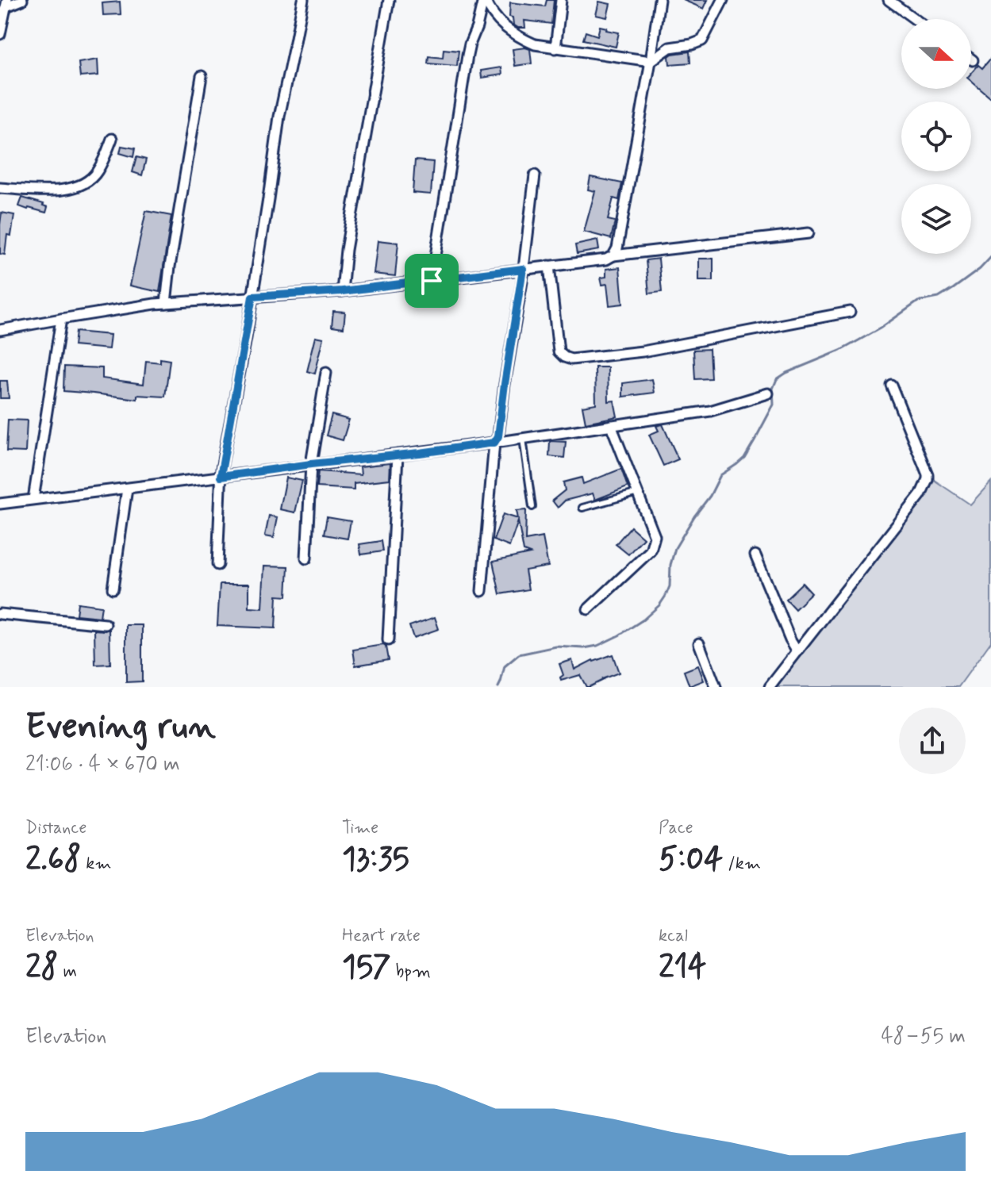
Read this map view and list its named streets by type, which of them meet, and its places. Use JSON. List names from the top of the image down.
{
  "north": "right",
  "page": {
    "heading": ["Evening run", "21:06 · 4 × 670 m"],
    "stats": [
      ["Distance", "2.68 km"],
      ["Time", "13:35"],
      ["Pace", "5:04 /km"],
      ["Elevation", "28 m"],
      ["Heart rate", "157 bpm"],
      ["kcal", "214"]
    ],
    "chart": ["Elevation", "48–55 m"]
  }
}
